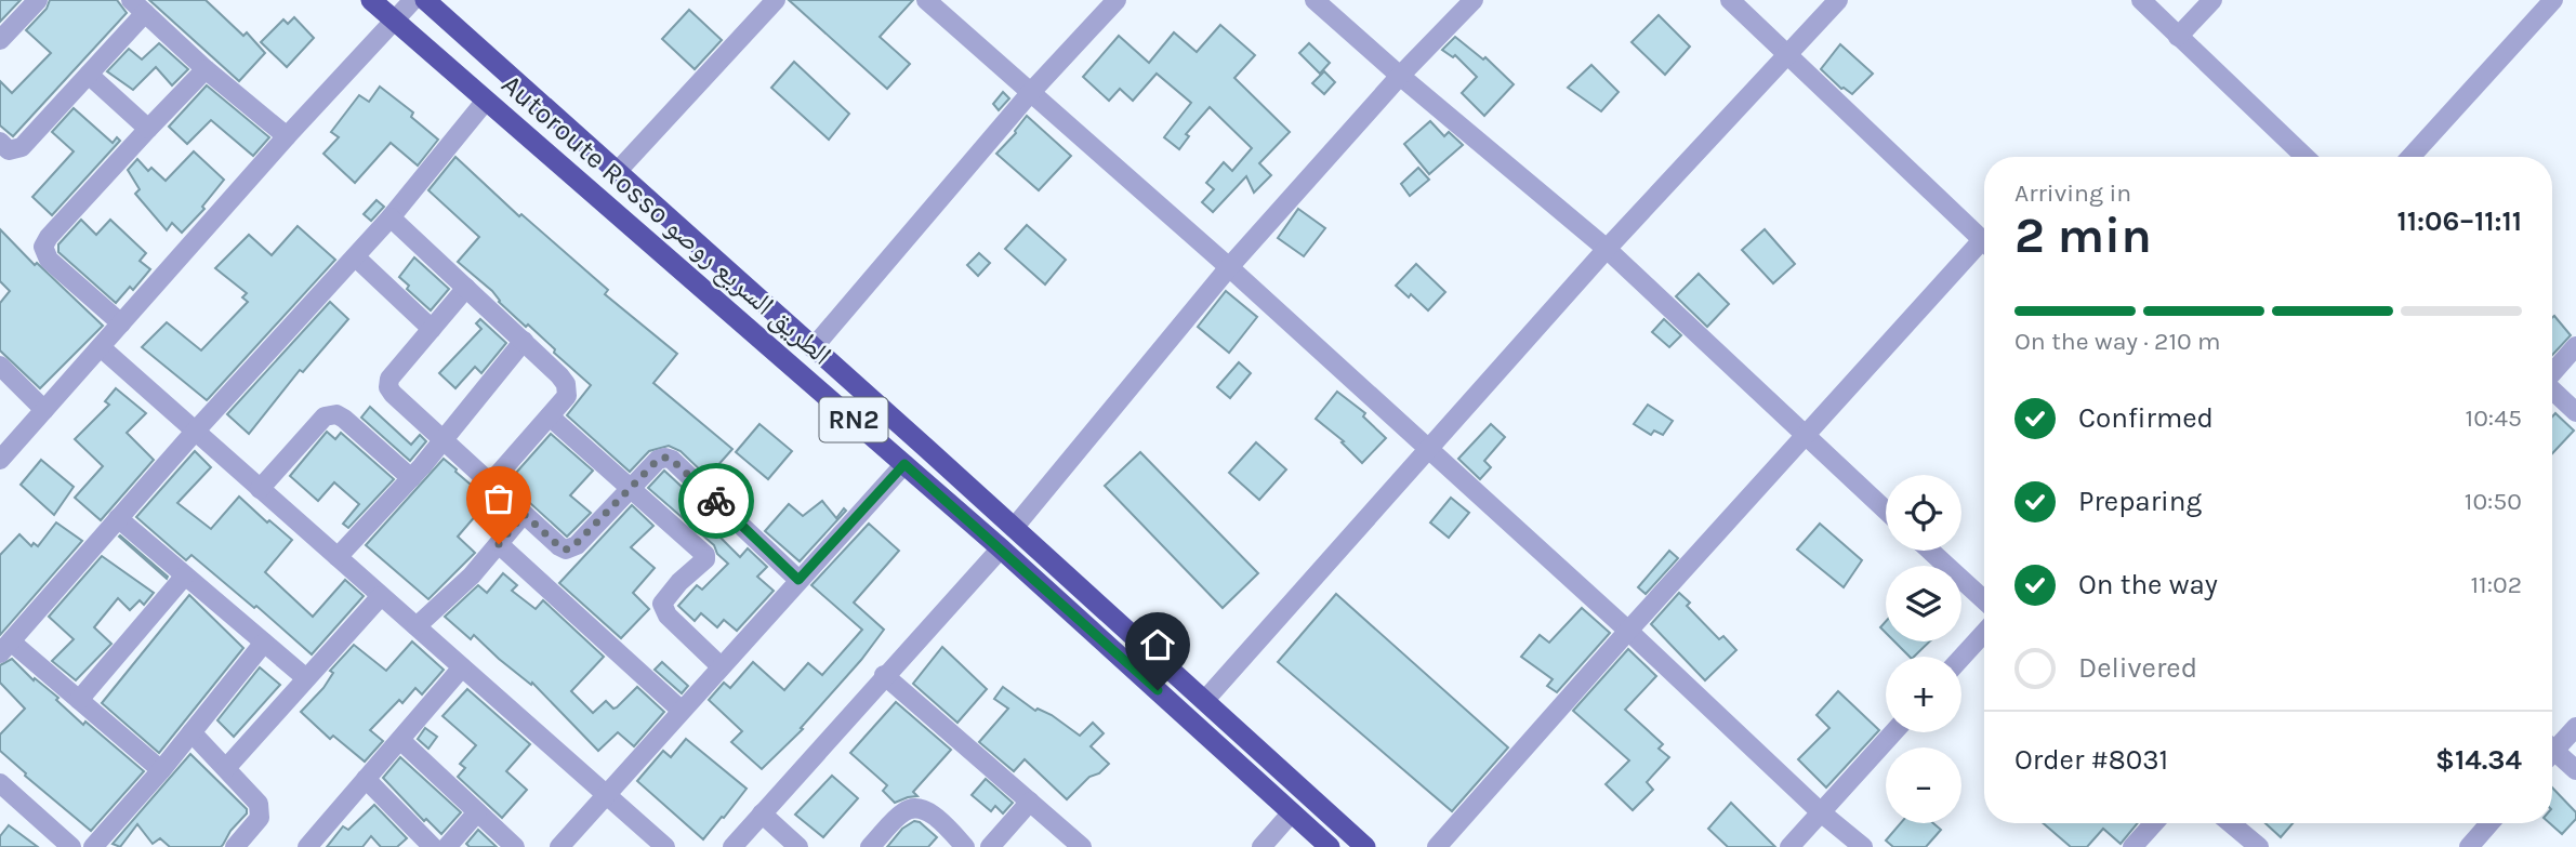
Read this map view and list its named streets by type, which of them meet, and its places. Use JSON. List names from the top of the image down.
{
  "streets": {
    "highway": ["Autoroute Rosso الطريق السريع روصو", "RN2"]
  },
  "page": {
    "heading": ["2 min", "Arriving in", "11:06–11:11"],
    "panel": ["Order #8031", "$14.34"],
    "bar": "On the way · 210 m",
    "list": [
      ["Confirmed", "10:45"],
      ["Preparing", "10:50"],
      ["On the way", "11:02"],
      "Delivered"
    ],
    "map_buttons": ["+", "−"]
  }
}
